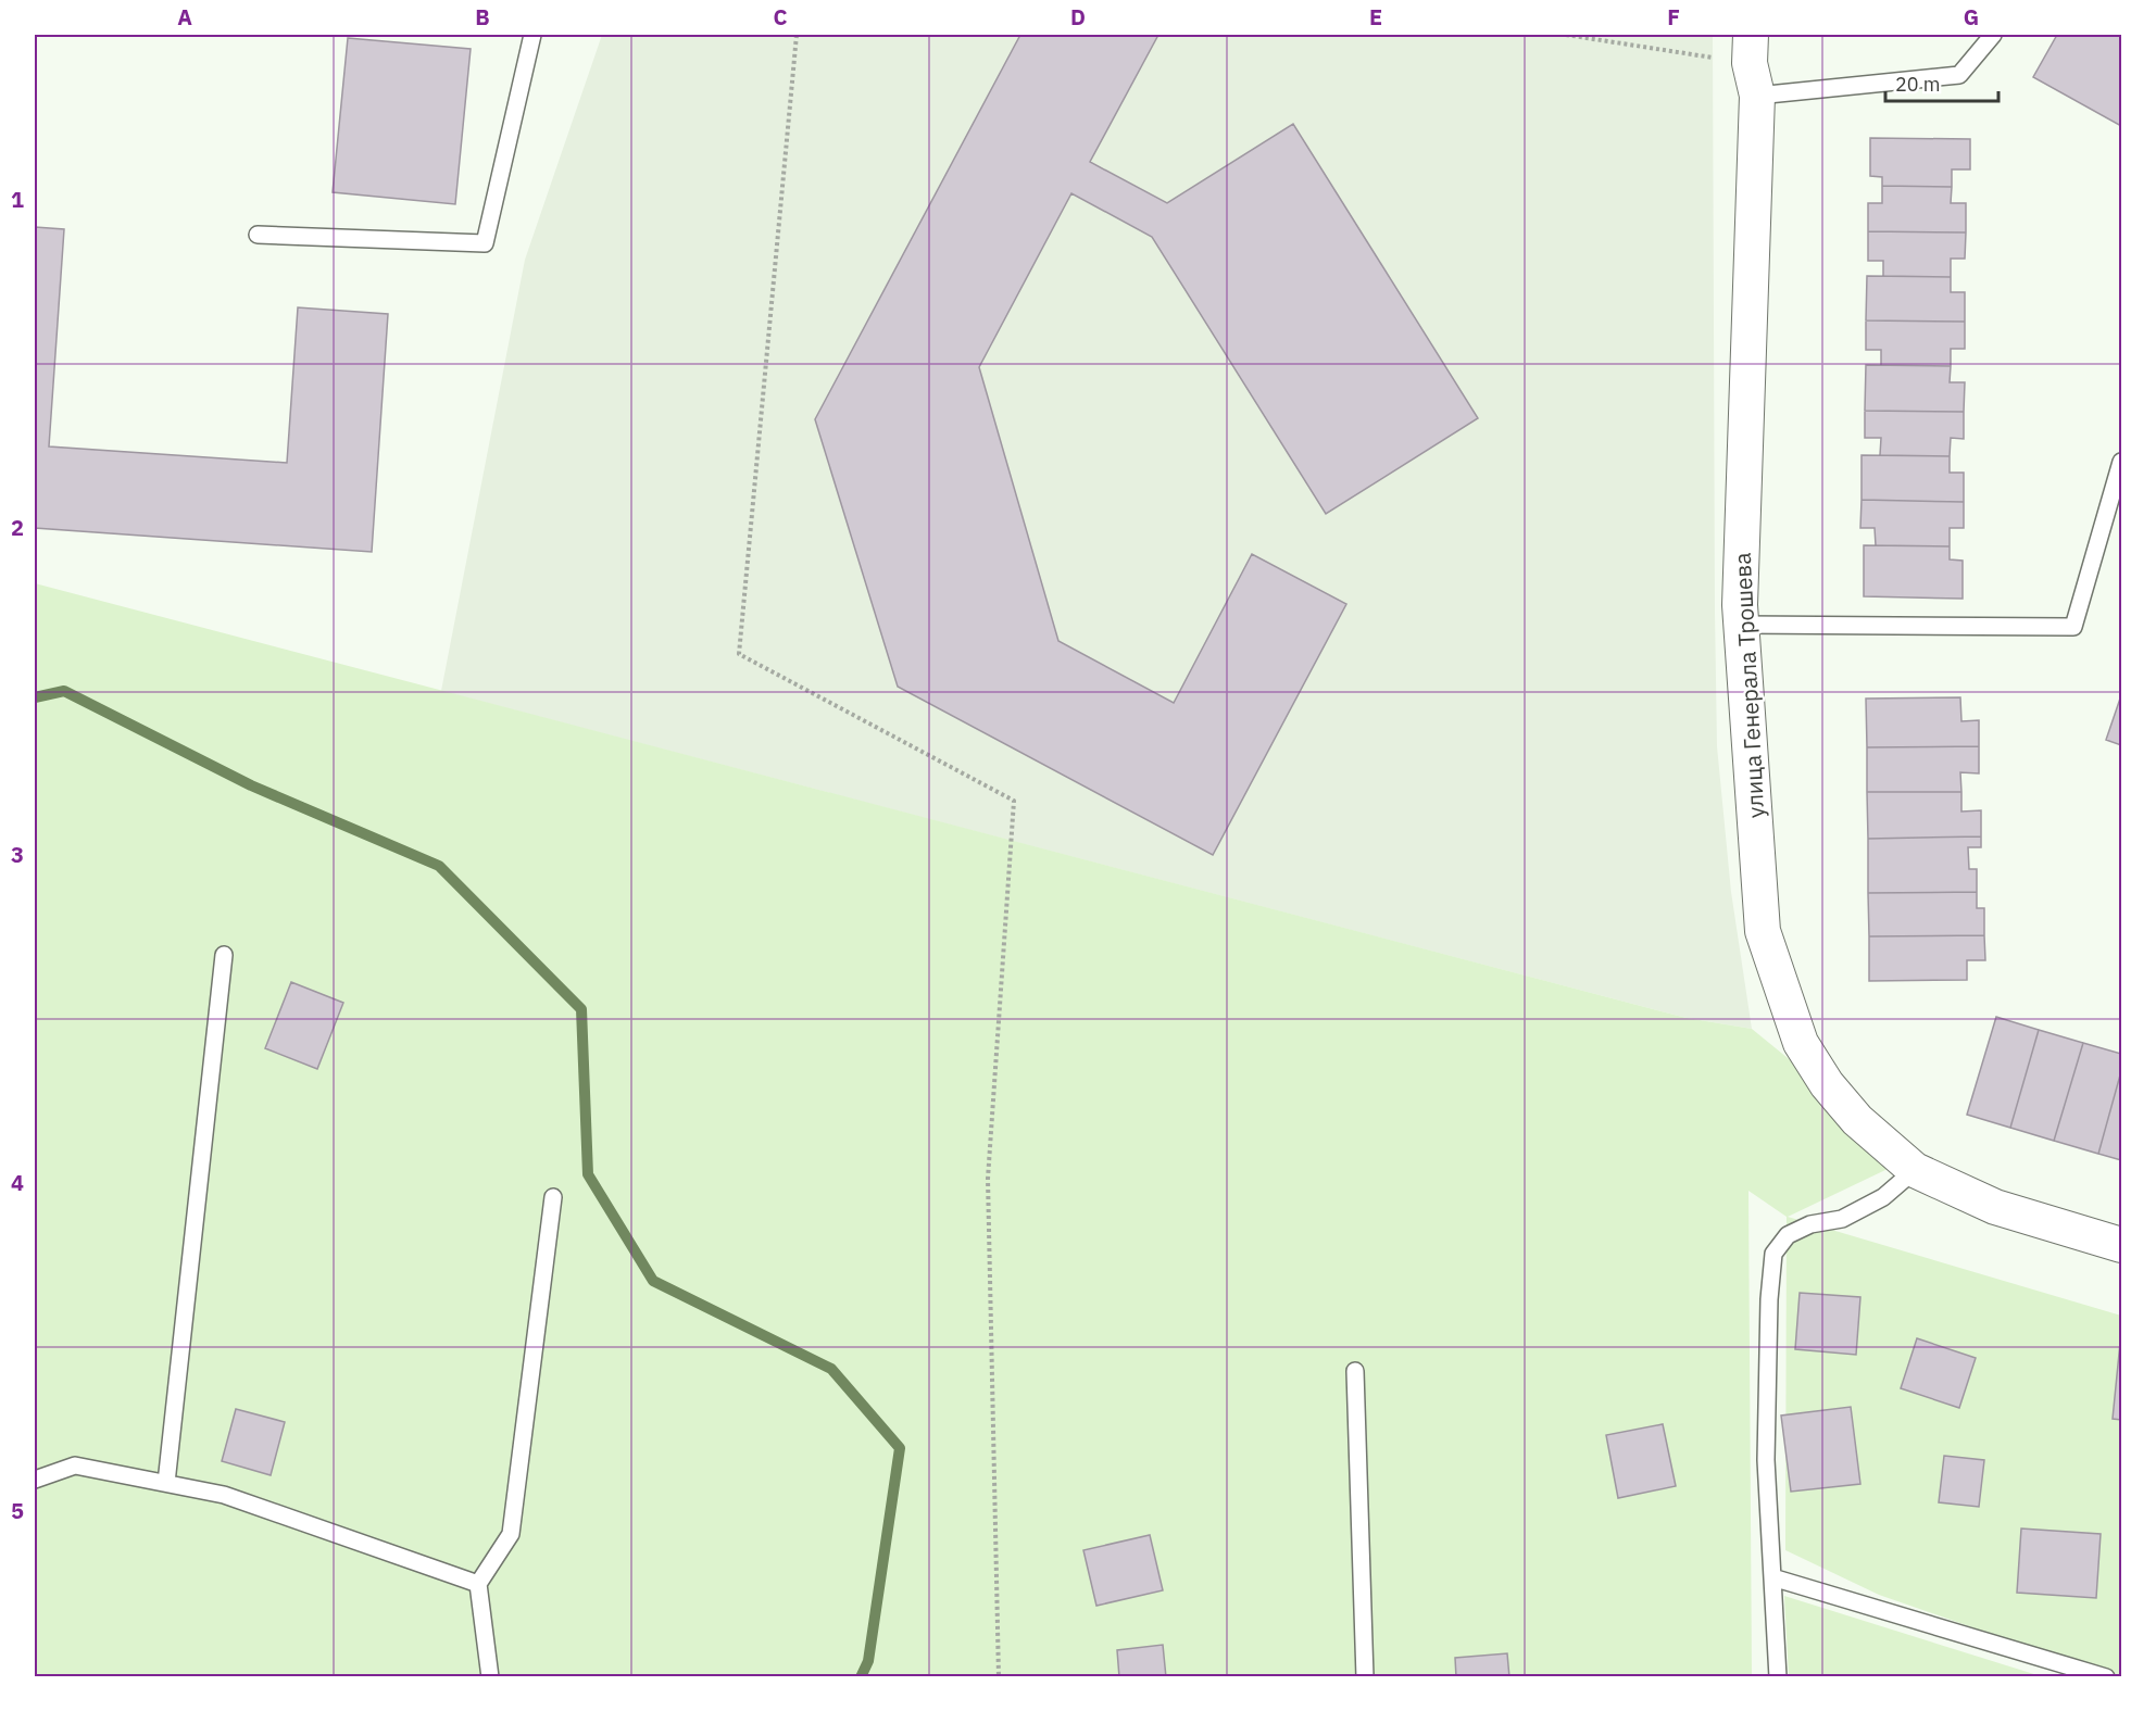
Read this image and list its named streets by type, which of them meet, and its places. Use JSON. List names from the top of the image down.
{
  "streets": {
    "street": ["улица Генерала Трошева"]
  },
  "scale_bar": "20 m",
  "grid": {
    "columns": [
      "A",
      "B",
      "C",
      "D",
      "E",
      "F",
      "G"
    ],
    "rows": [
      "1",
      "2",
      "3",
      "4",
      "5"
    ]
  }
}
